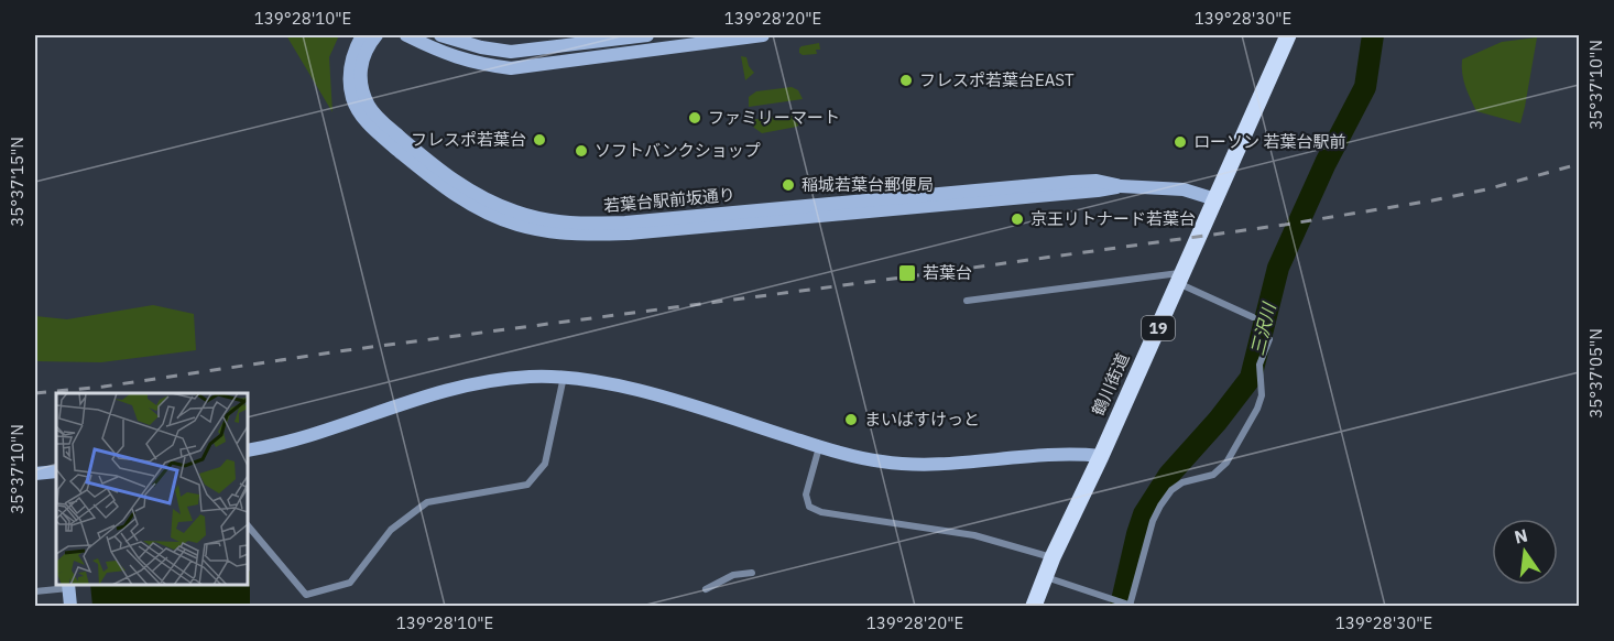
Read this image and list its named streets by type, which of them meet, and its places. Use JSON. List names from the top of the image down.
{
  "streets": {
    "main road": ["19", "鶴川街道"],
    "street": ["若葉台駅前坂通り"]
  },
  "water": ["三沢川"],
  "places": {
    "other": [
      "フレスポ若葉台EAST",
      "ファミリーマート",
      "フレスポ若葉台",
      "ローソン 若葉台駅前",
      "ソフトバンクショップ",
      "稲城若葉台郵便局",
      "京王リトナード若葉台",
      "まいばすけっと"
    ],
    "transit": ["若葉台"]
  },
  "north": "top",
  "coordinates": [
    "139°28'10\"E",
    "139°28'20\"E",
    "139°28'30\"E",
    "35°37'10\"N",
    "35°37'15\"N",
    "35°37'05\"N"
  ]
}
